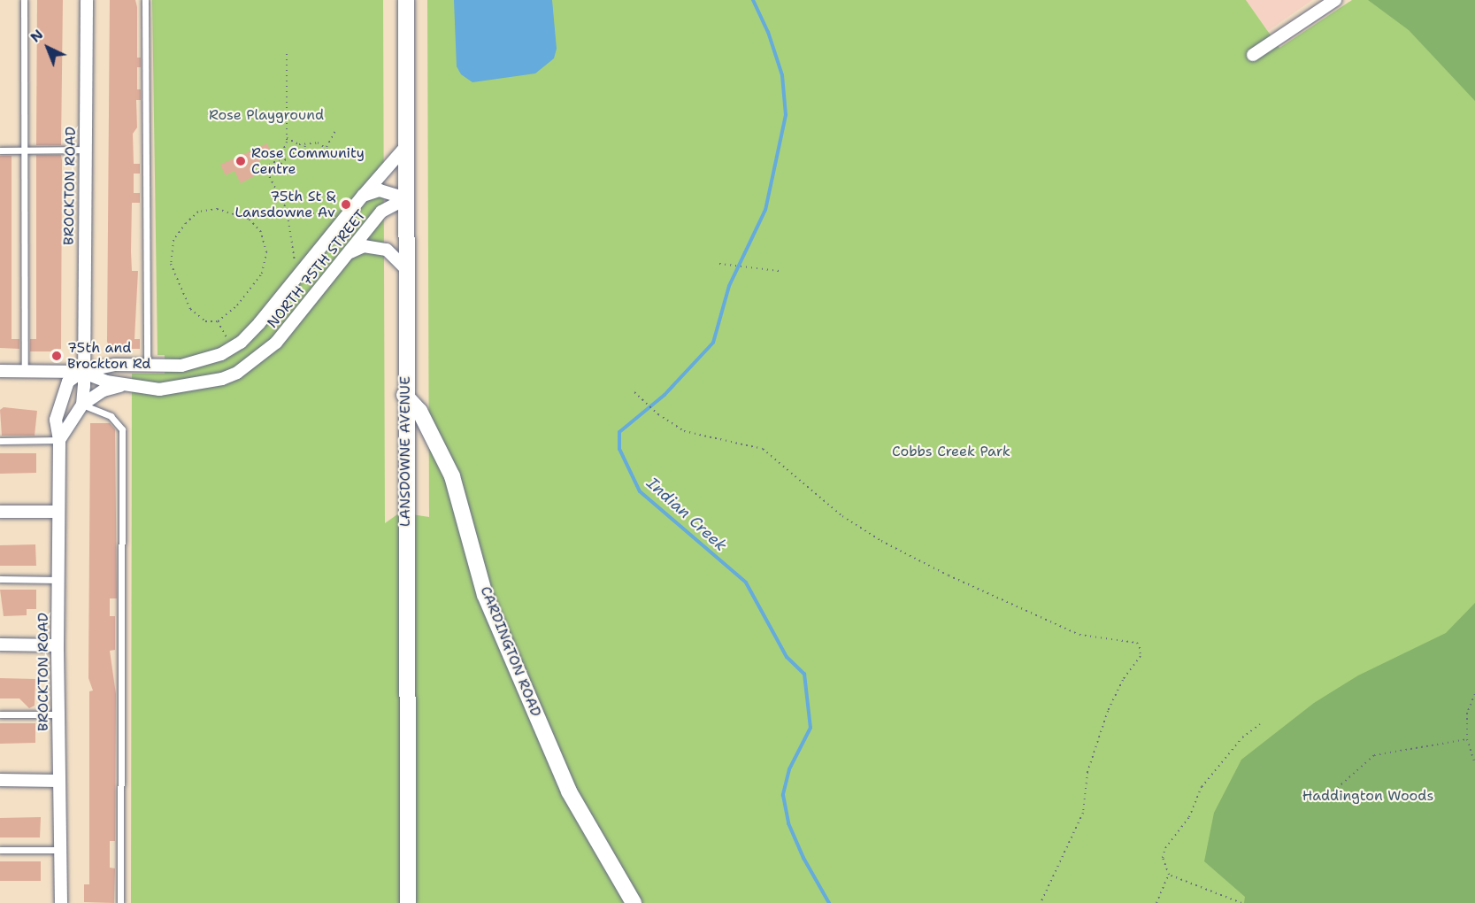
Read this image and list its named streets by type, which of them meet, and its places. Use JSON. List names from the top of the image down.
{
  "streets": {
    "main road": ["LANSDOWNE AVENUE", "CARDINGTON ROAD"],
    "street": ["BROCKTON ROAD", "NORTH 75TH STREET"]
  },
  "crossings": [
    ["BROCKTON ROAD", "NORTH 75TH STREET"],
    ["NORTH 75TH STREET", "LANSDOWNE AVENUE"],
    ["LANSDOWNE AVENUE", "CARDINGTON ROAD"]
  ],
  "water": ["Indian Creek"],
  "parks": ["Rose Playground", "Cobbs Creek Park", "Haddington Woods"],
  "places": ["Rose Community Centre", "75th St & Lansdowne Av", "75th and Brockton Rd"],
  "north": "top left"
}
